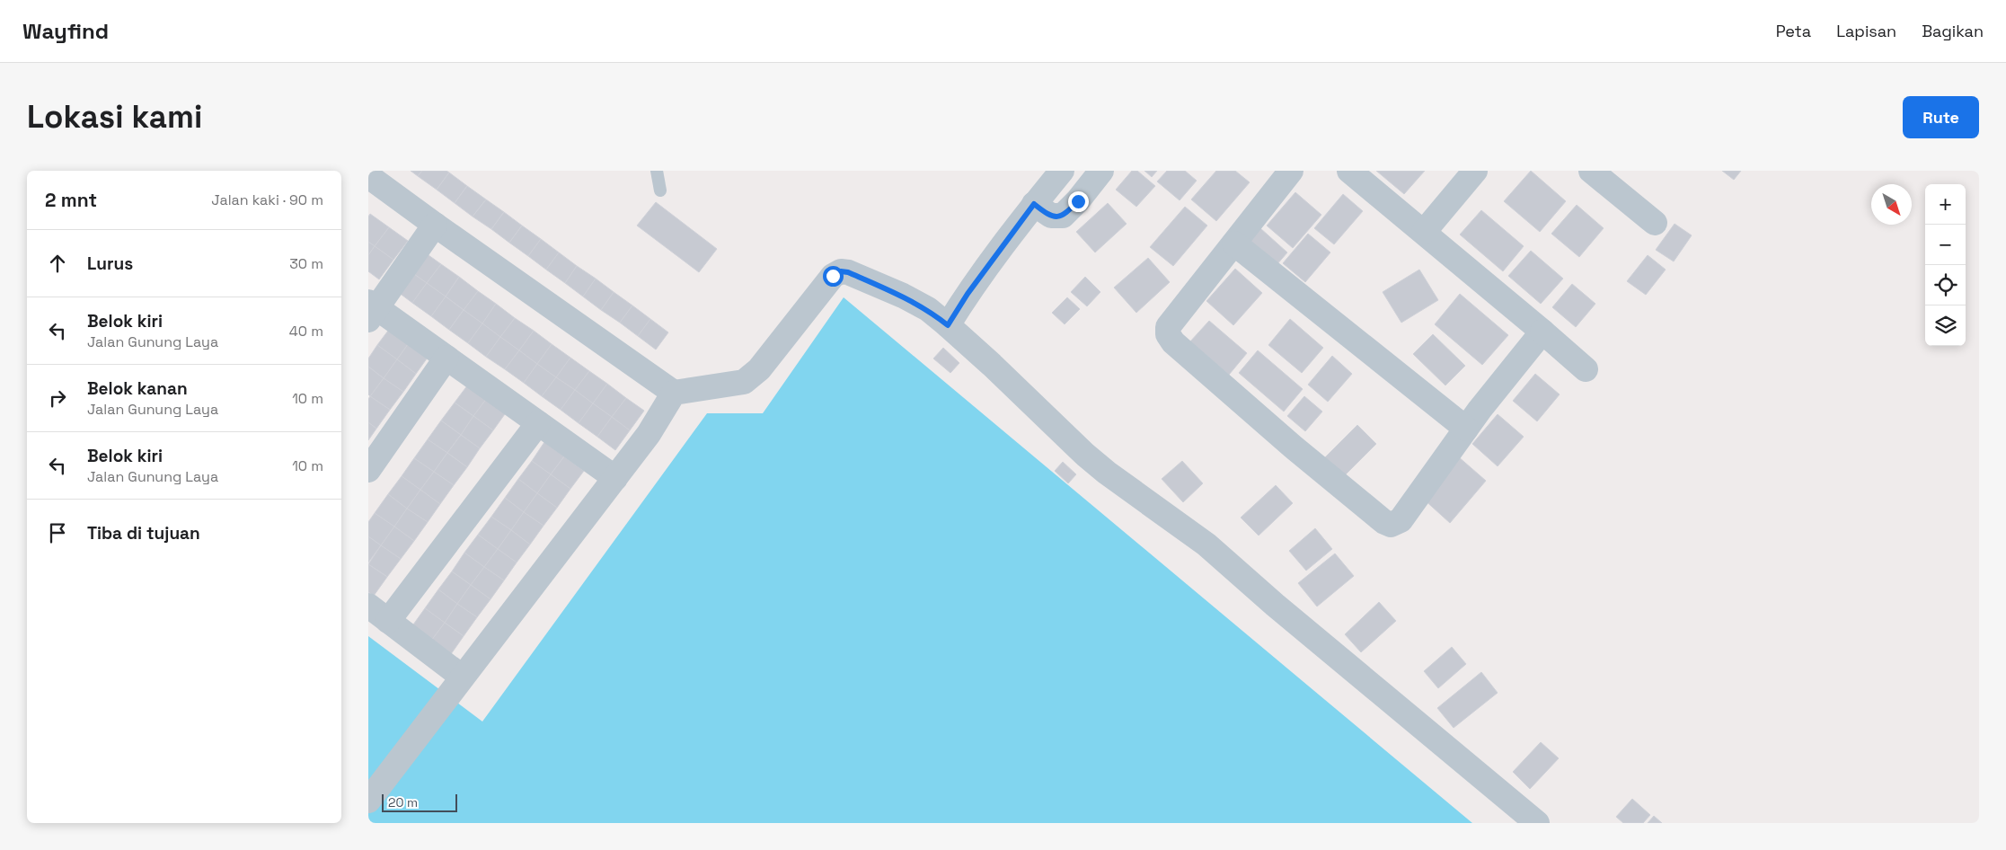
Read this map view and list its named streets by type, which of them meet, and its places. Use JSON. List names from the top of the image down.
{
  "scale_bar": "20 m",
  "north": "bottom right",
  "page": {
    "header": "Wayfind",
    "nav": ["Peta", "Lapisan", "Bagikan"],
    "buttons": "Rute",
    "title": "Lokasi kami",
    "heading": ["2 mnt", "Jalan kaki · 90 m"],
    "map_buttons": ["+", "−"],
    "list": [
      ["Lurus", "30 m"],
      ["Belok kiri", "Jalan Gunung Laya", "40 m"],
      ["Belok kanan", "Jalan Gunung Laya", "10 m"],
      ["Belok kiri", "Jalan Gunung Laya", "10 m"],
      "Tiba di tujuan"
    ],
    "scale": "20 m"
  }
}
